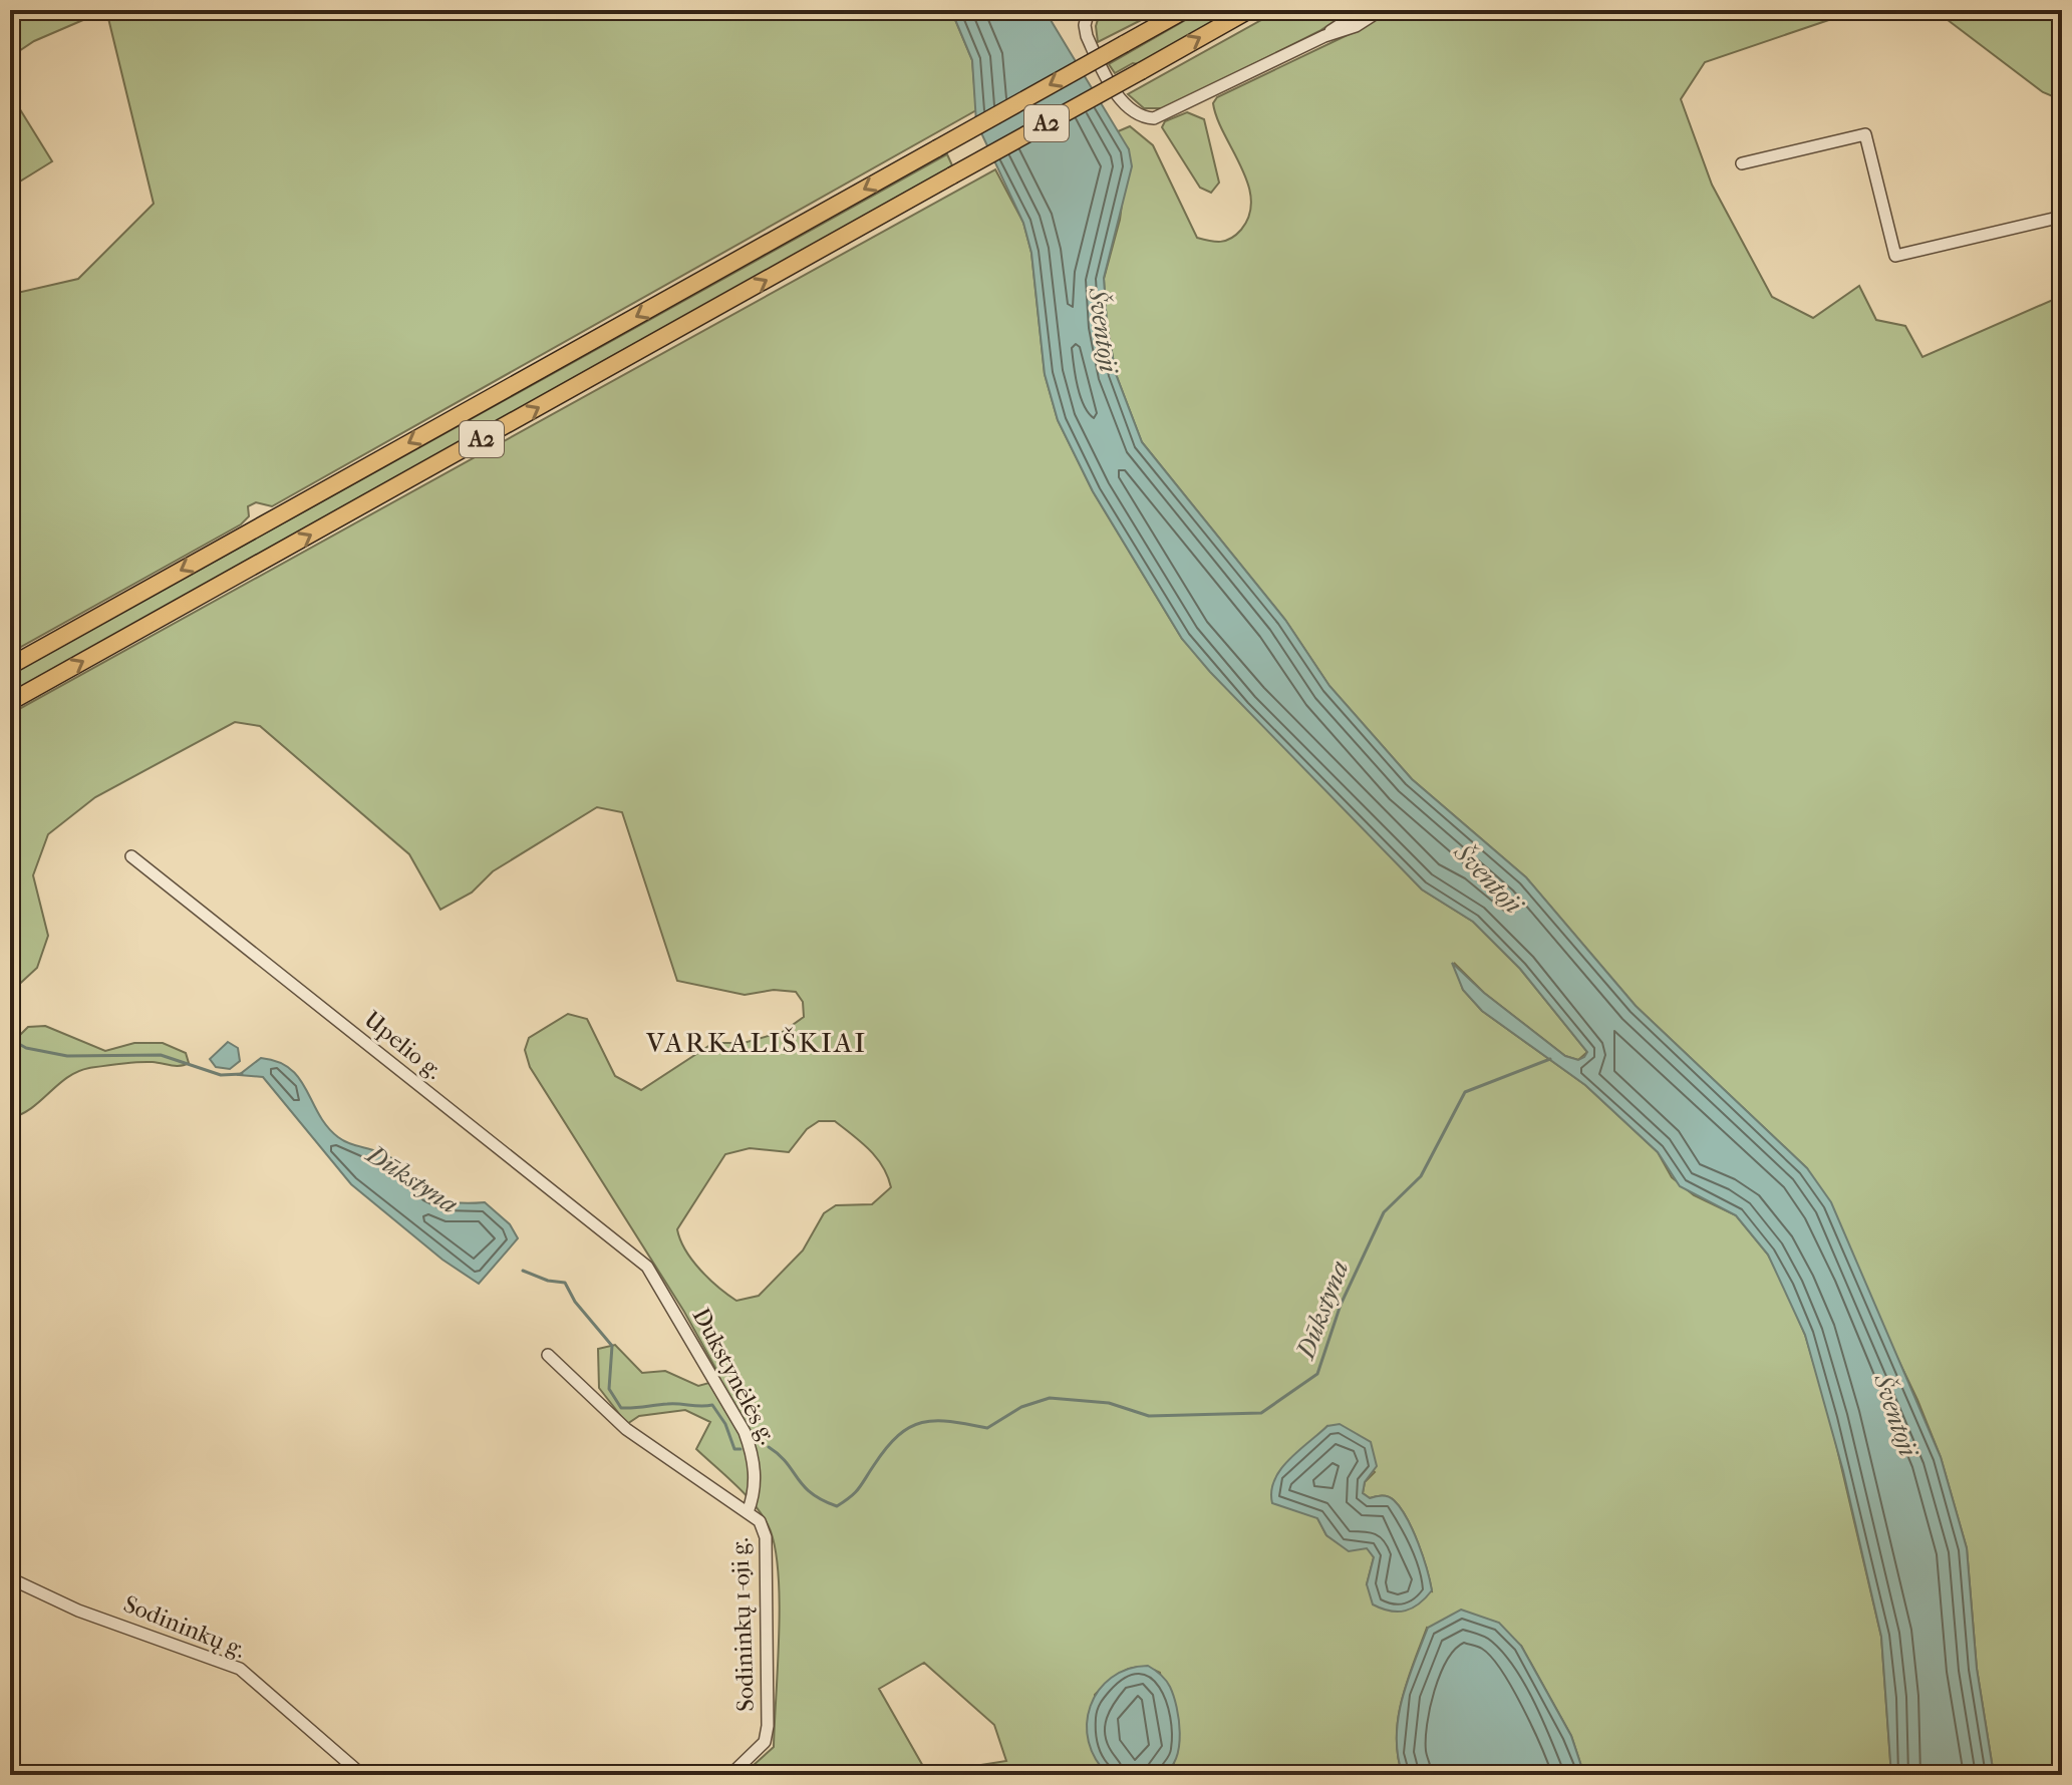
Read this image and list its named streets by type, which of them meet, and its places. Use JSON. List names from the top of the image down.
{
  "streets": {
    "highway": ["A2"],
    "street": [
      "Upelio g.",
      "Dukstynėlės g.",
      "Sodininkų 1-oji g.",
      "Sodininkų g."
    ]
  },
  "crossings": [
    ["Upelio g.", "Dukstynėlės g."],
    ["Dukstynėlės g.", "Sodininkų 1-oji g."]
  ],
  "districts": ["VARKALIŠKIAI"],
  "water": ["Šventoji", "Dūkstyna"]
}
